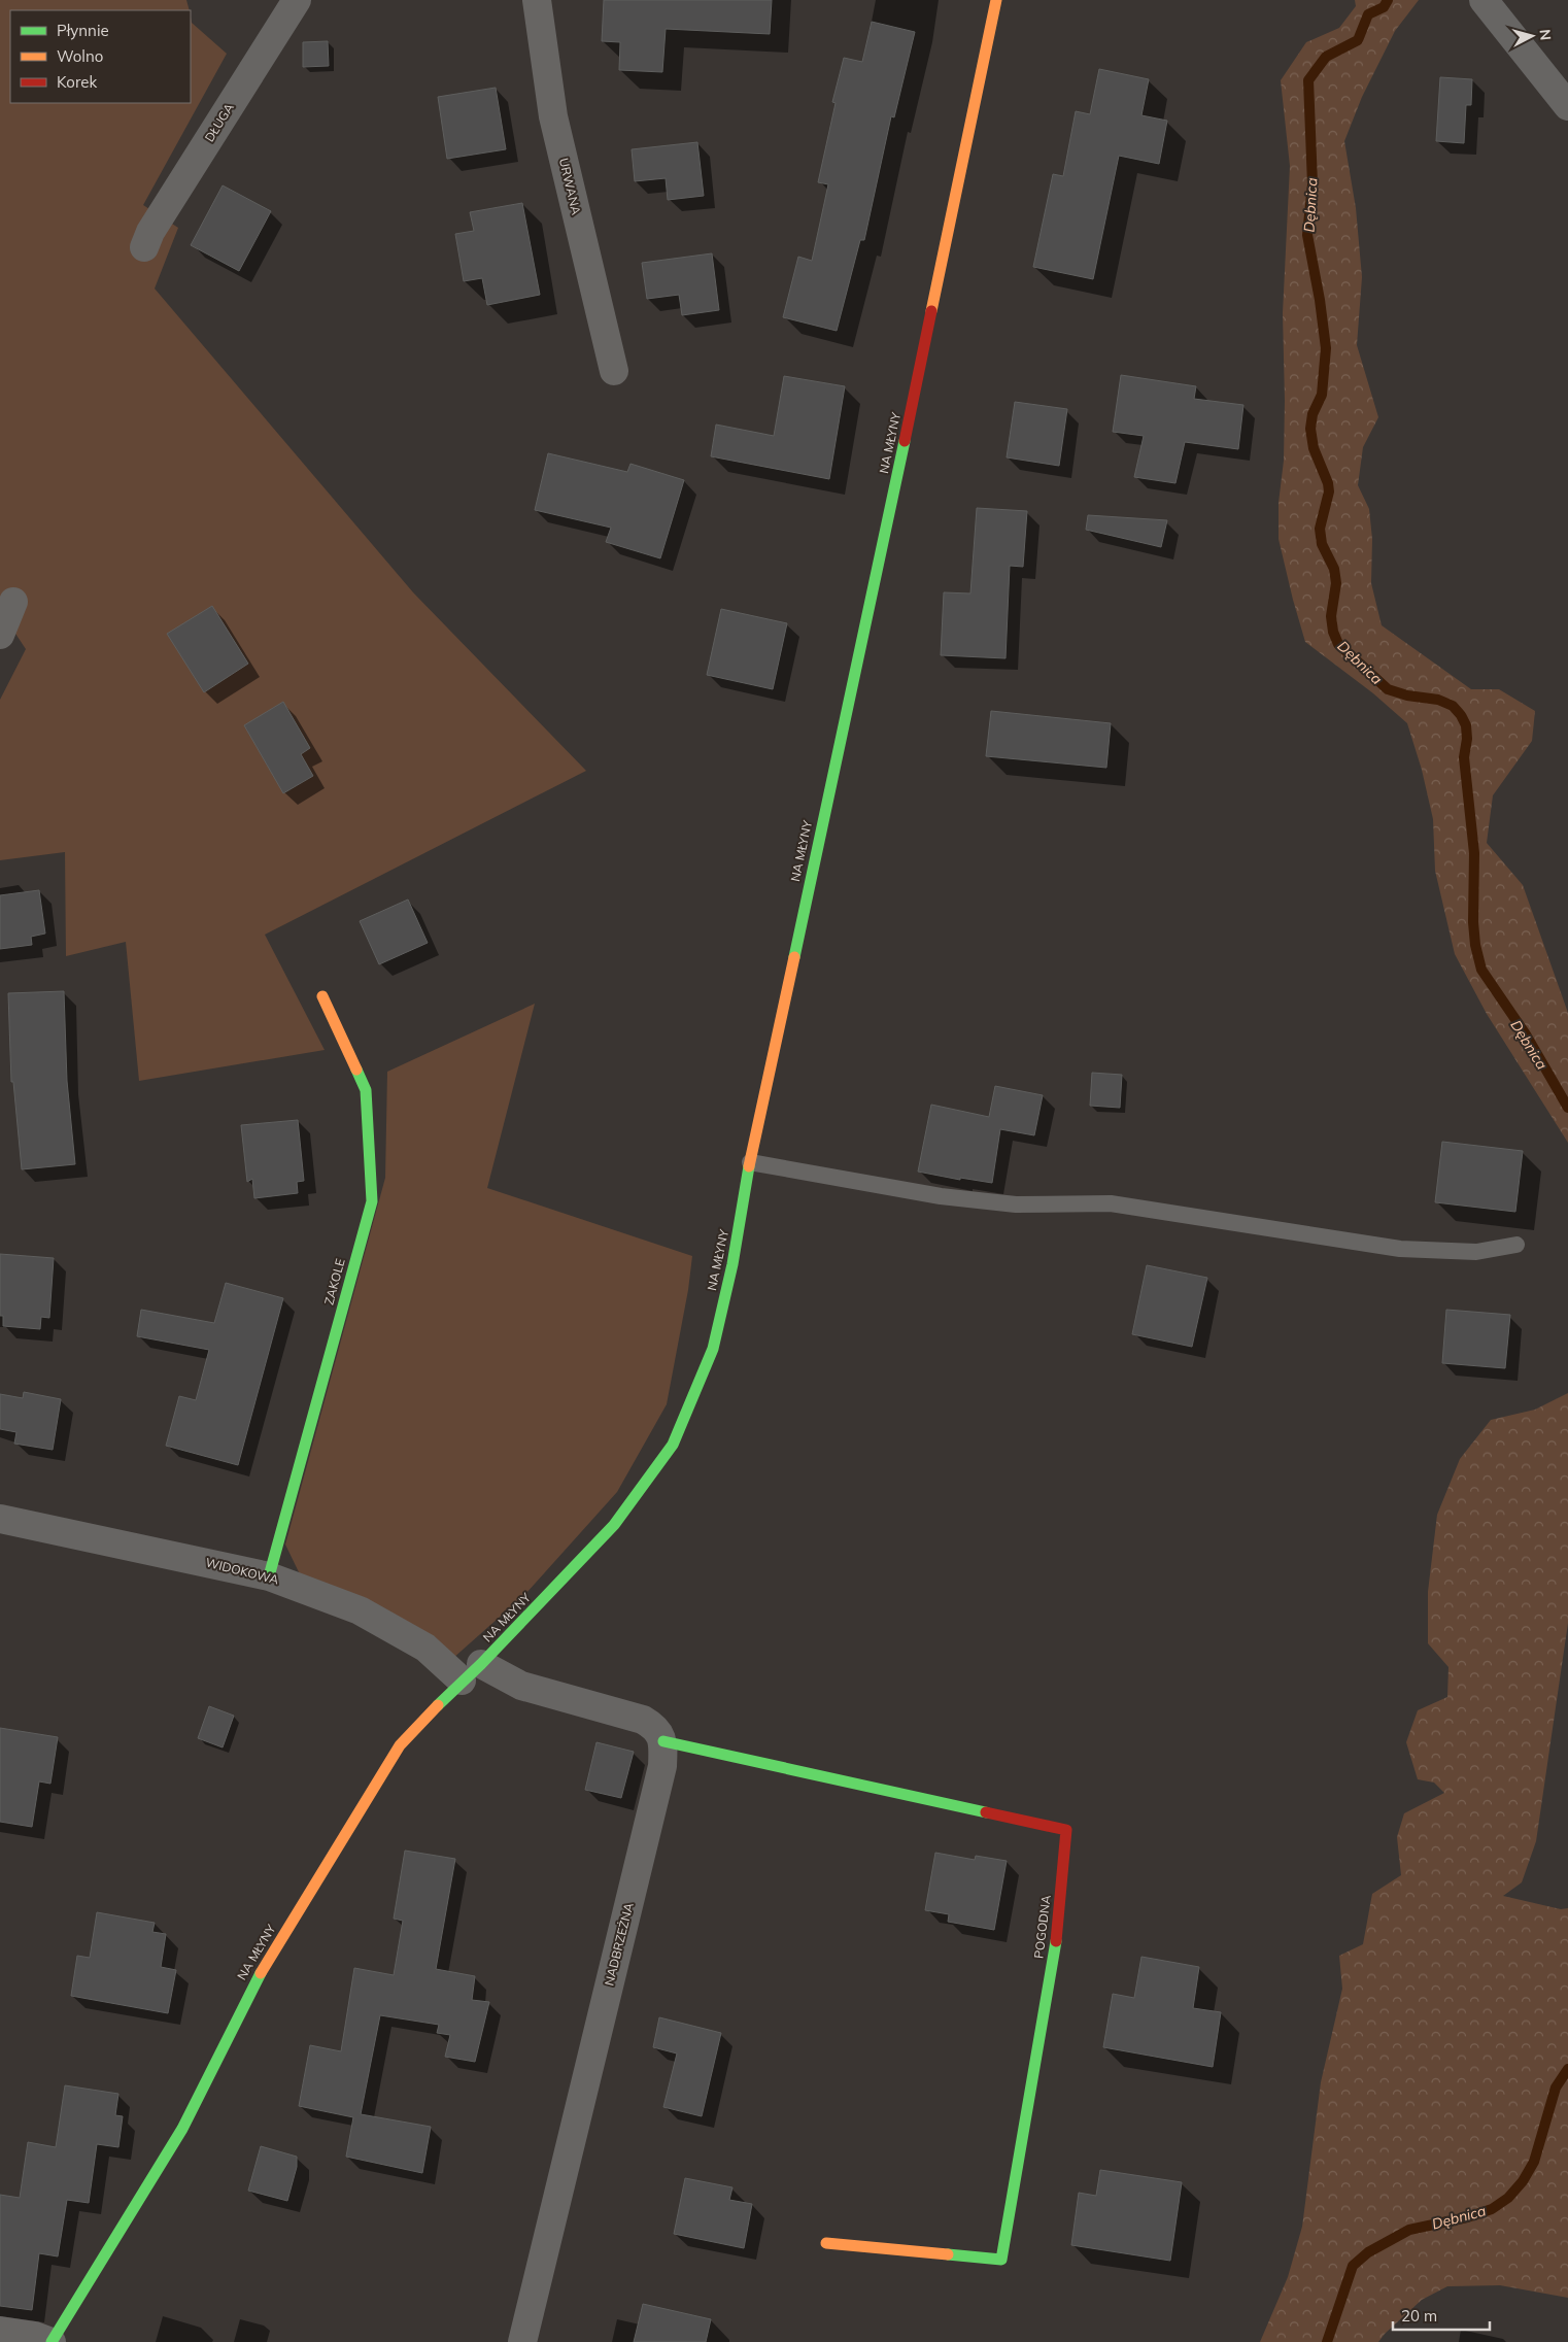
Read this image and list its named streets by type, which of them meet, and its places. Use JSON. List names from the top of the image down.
{
  "streets": {
    "street": [
      "DŁUGA",
      "URWANA",
      "NA MŁYNY",
      "ZAKOLE",
      "WIDOKOWA",
      "POGODNA",
      "NADBRZEŻNA"
    ]
  },
  "crossings": [
    ["NA MŁYNY", "WIDOKOWA"],
    ["ZAKOLE", "WIDOKOWA"],
    ["POGODNA", "NADBRZEŻNA"]
  ],
  "water": ["Dębnica"],
  "legend": ["Płynnie", "Wolno", "Korek"],
  "scale_bar": "20 m",
  "north": "right"
}
